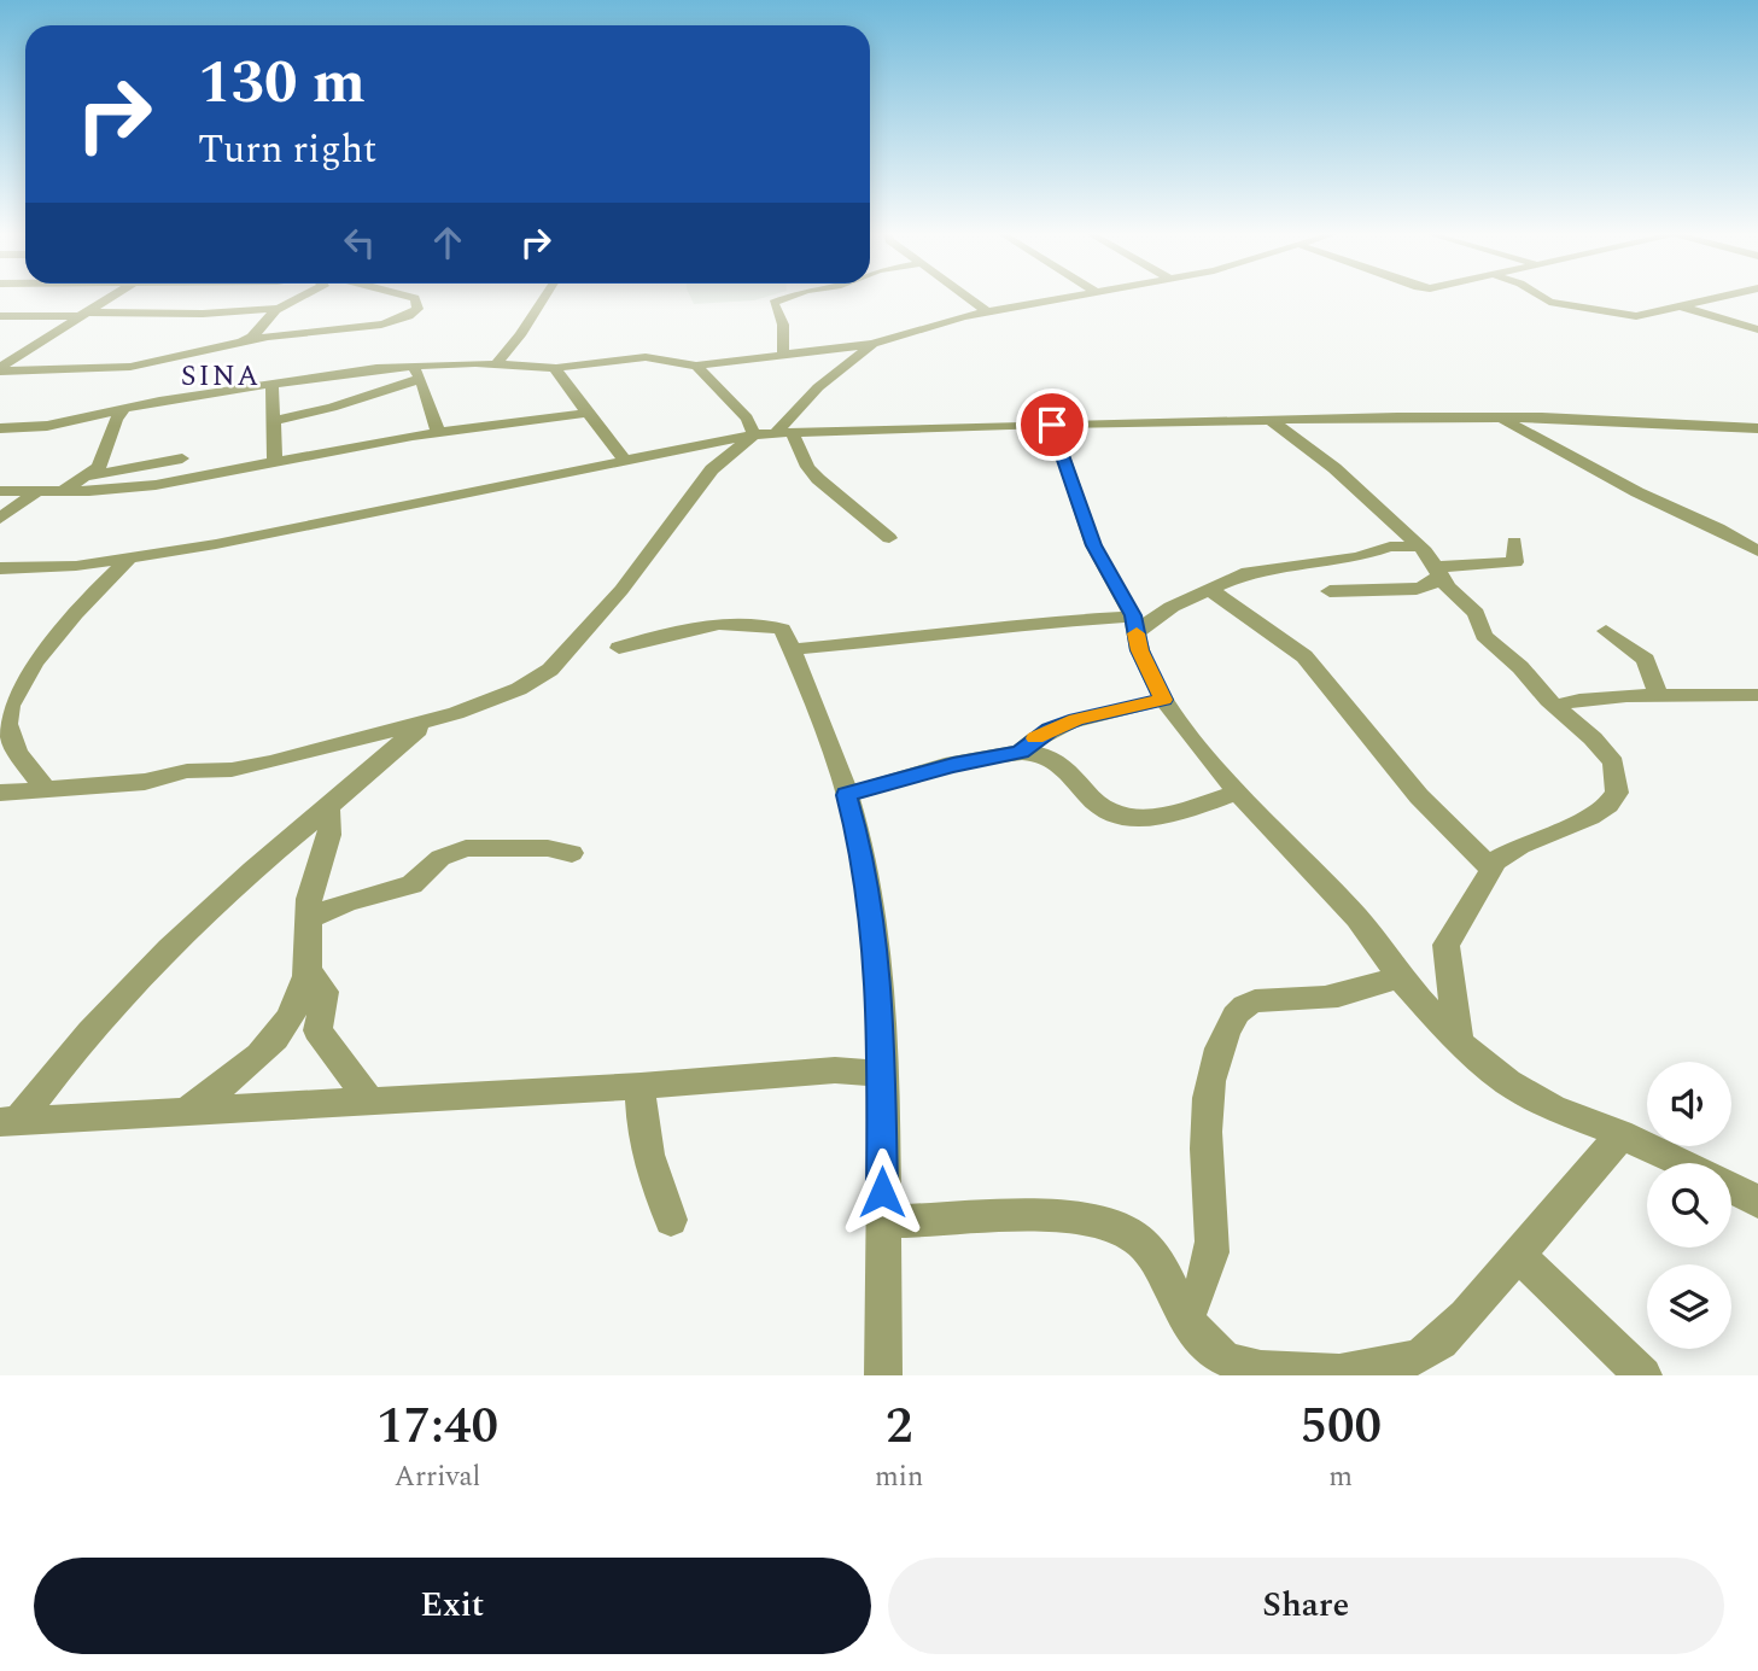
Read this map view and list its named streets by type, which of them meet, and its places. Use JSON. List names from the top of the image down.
{
  "districts": ["SINA"],
  "page": {
    "turn": ["130 m", "Turn right"],
    "eta": [
      "17:40",
      "Arrival",
      "2",
      "min",
      "500",
      "m"
    ],
    "buttons": ["Exit", "Share"]
  }
}
